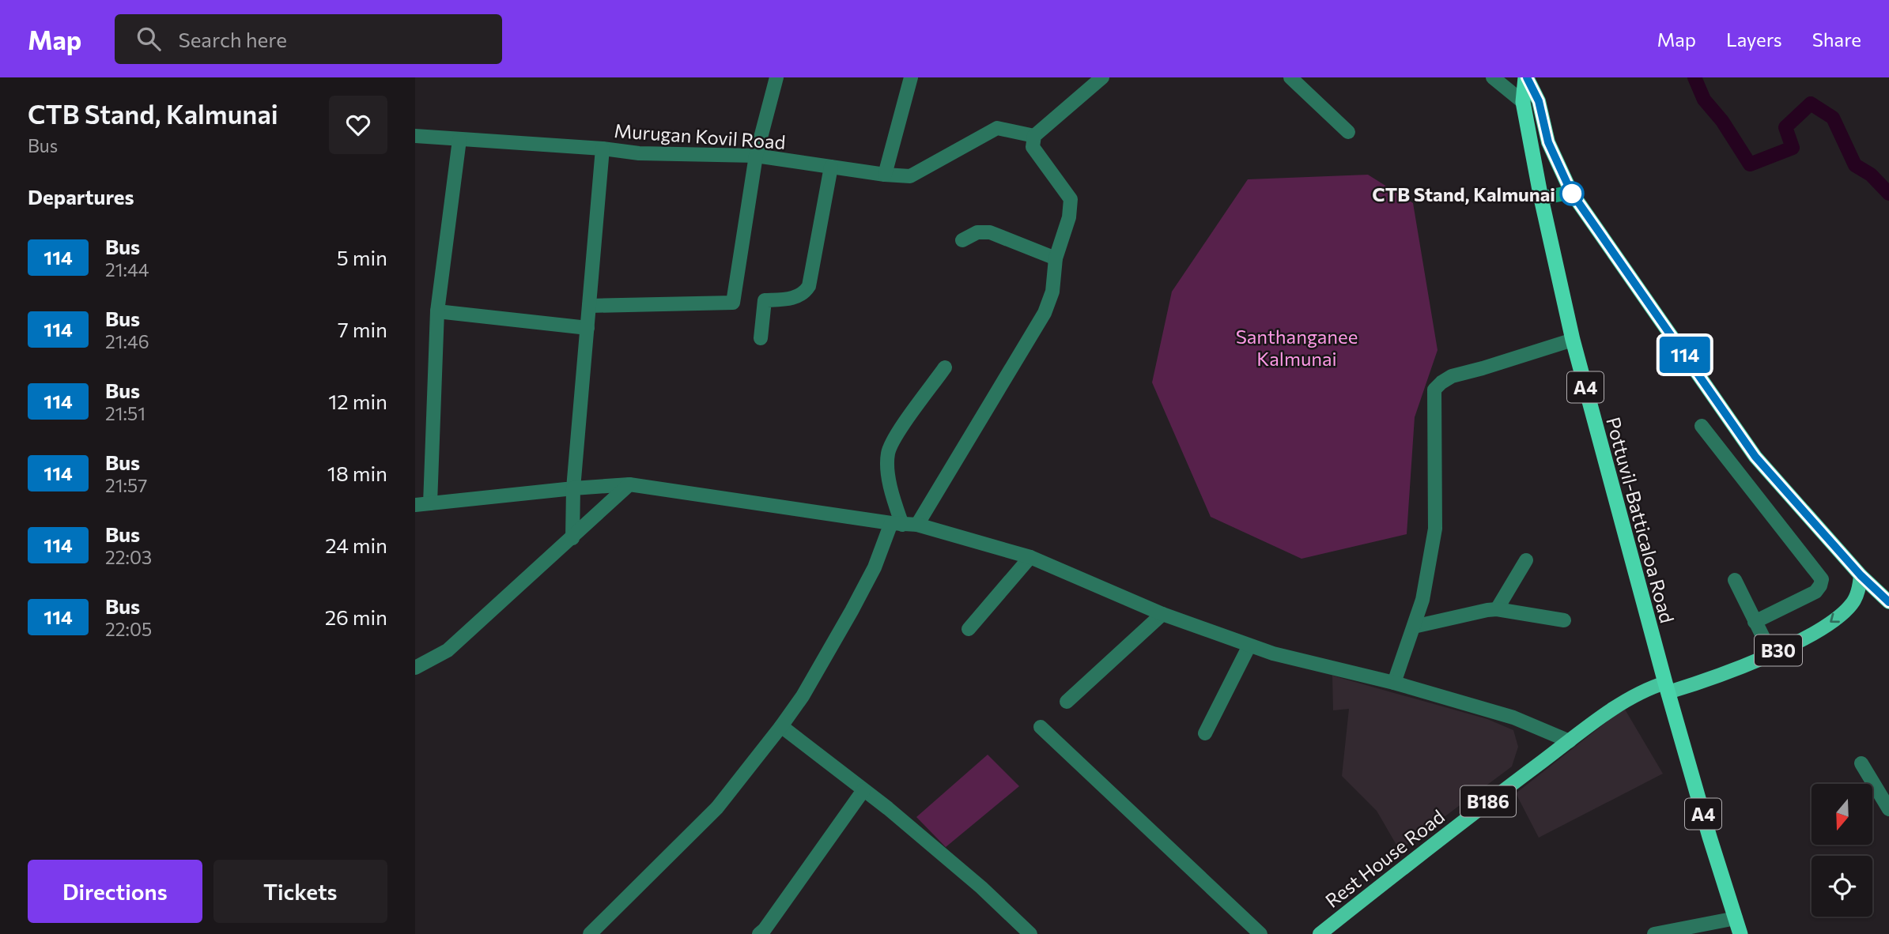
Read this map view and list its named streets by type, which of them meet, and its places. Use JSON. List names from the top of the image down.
{
  "streets": {
    "highway": ["A4", "Pottuvil-Batticaloa Road"],
    "main road": ["B30", "B186", "Rest House Road"],
    "street": ["Murugan Kovil Road"]
  },
  "crossings": [
    ["Pottuvil-Batticaloa Road", "B30"],
    ["Pottuvil-Batticaloa Road", "Rest House Road"],
    ["B30", "Rest House Road"]
  ],
  "parks": ["Santhanganee Kalmunai"],
  "places": ["CTB Stand, Kalmunai"],
  "lines": ["bus line 114"],
  "north": "bottom",
  "page": {
    "header": "Map",
    "search": "Search here",
    "nav": ["Map", "Layers", "Share"],
    "heading": [
      ["CTB Stand, Kalmunai", "Bus"],
      "Departures"
    ],
    "on_map": "114",
    "list": [
      {
        "mark": "114",
        "name": "Bus",
        "note": "21:44",
        "value": "5 min"
      },
      {
        "mark": "114",
        "name": "Bus",
        "note": "21:46",
        "value": "7 min"
      },
      {
        "mark": "114",
        "name": "Bus",
        "note": "21:51",
        "value": "12 min"
      },
      {
        "mark": "114",
        "name": "Bus",
        "note": "21:57",
        "value": "18 min"
      },
      {
        "mark": "114",
        "name": "Bus",
        "note": "22:03",
        "value": "24 min"
      },
      {
        "mark": "114",
        "name": "Bus",
        "note": "22:05",
        "value": "26 min"
      }
    ],
    "buttons": ["Directions", "Tickets"]
  }
}
